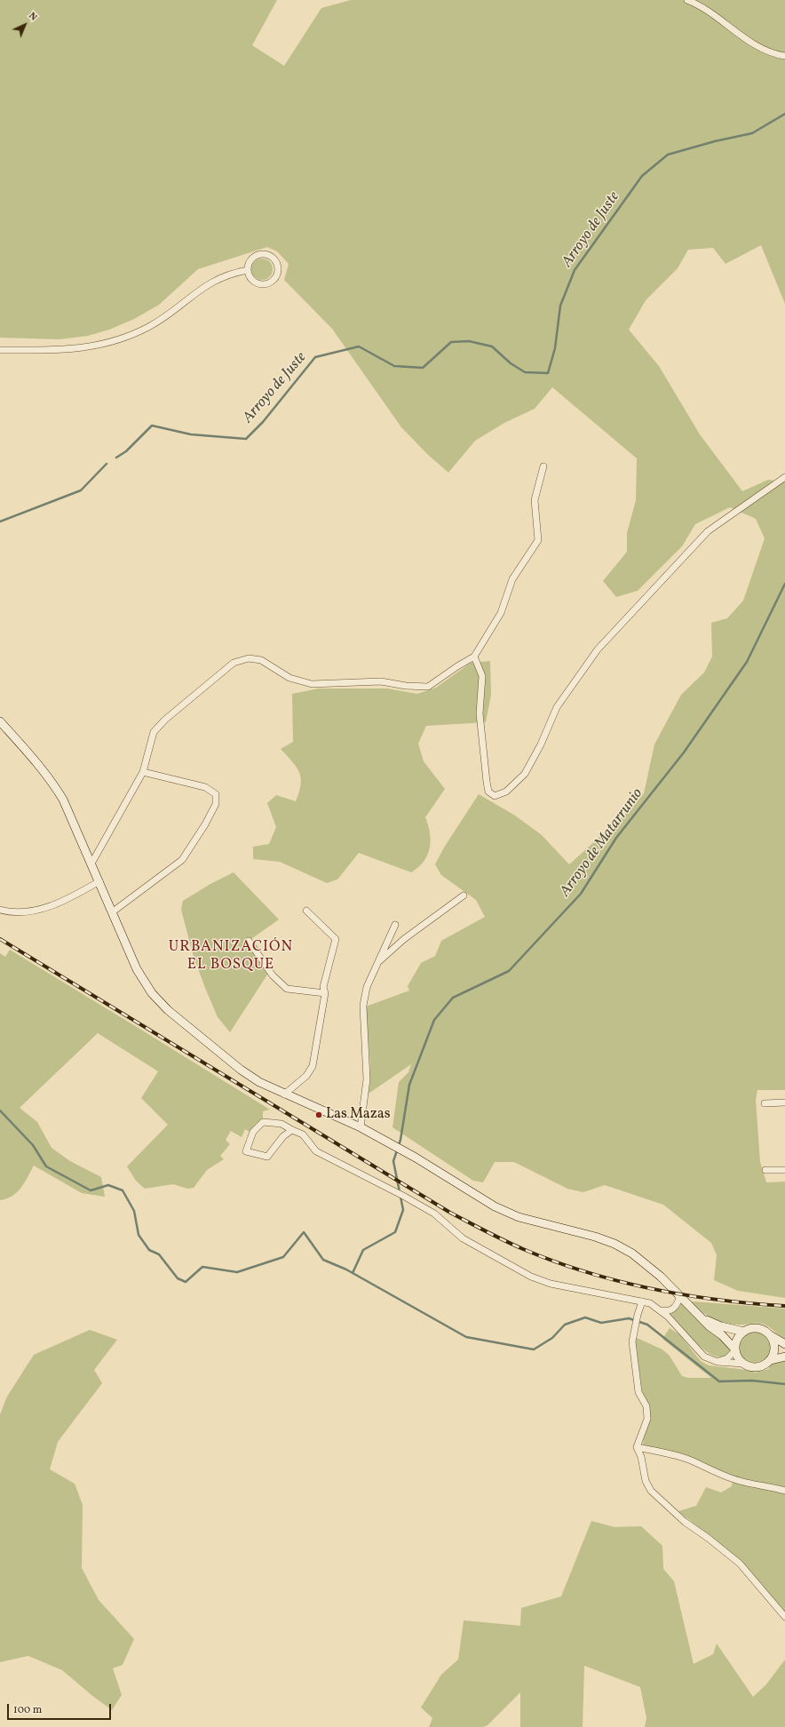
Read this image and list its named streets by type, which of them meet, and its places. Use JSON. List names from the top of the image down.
{
  "districts": ["URBANIZACIÓN EL BOSQUE"],
  "water": ["Arroyo de Juste", "Arroyo de Matarrunio"],
  "places": ["Las Mazas"],
  "scale_bar": "100 m",
  "north": "top right"
}
